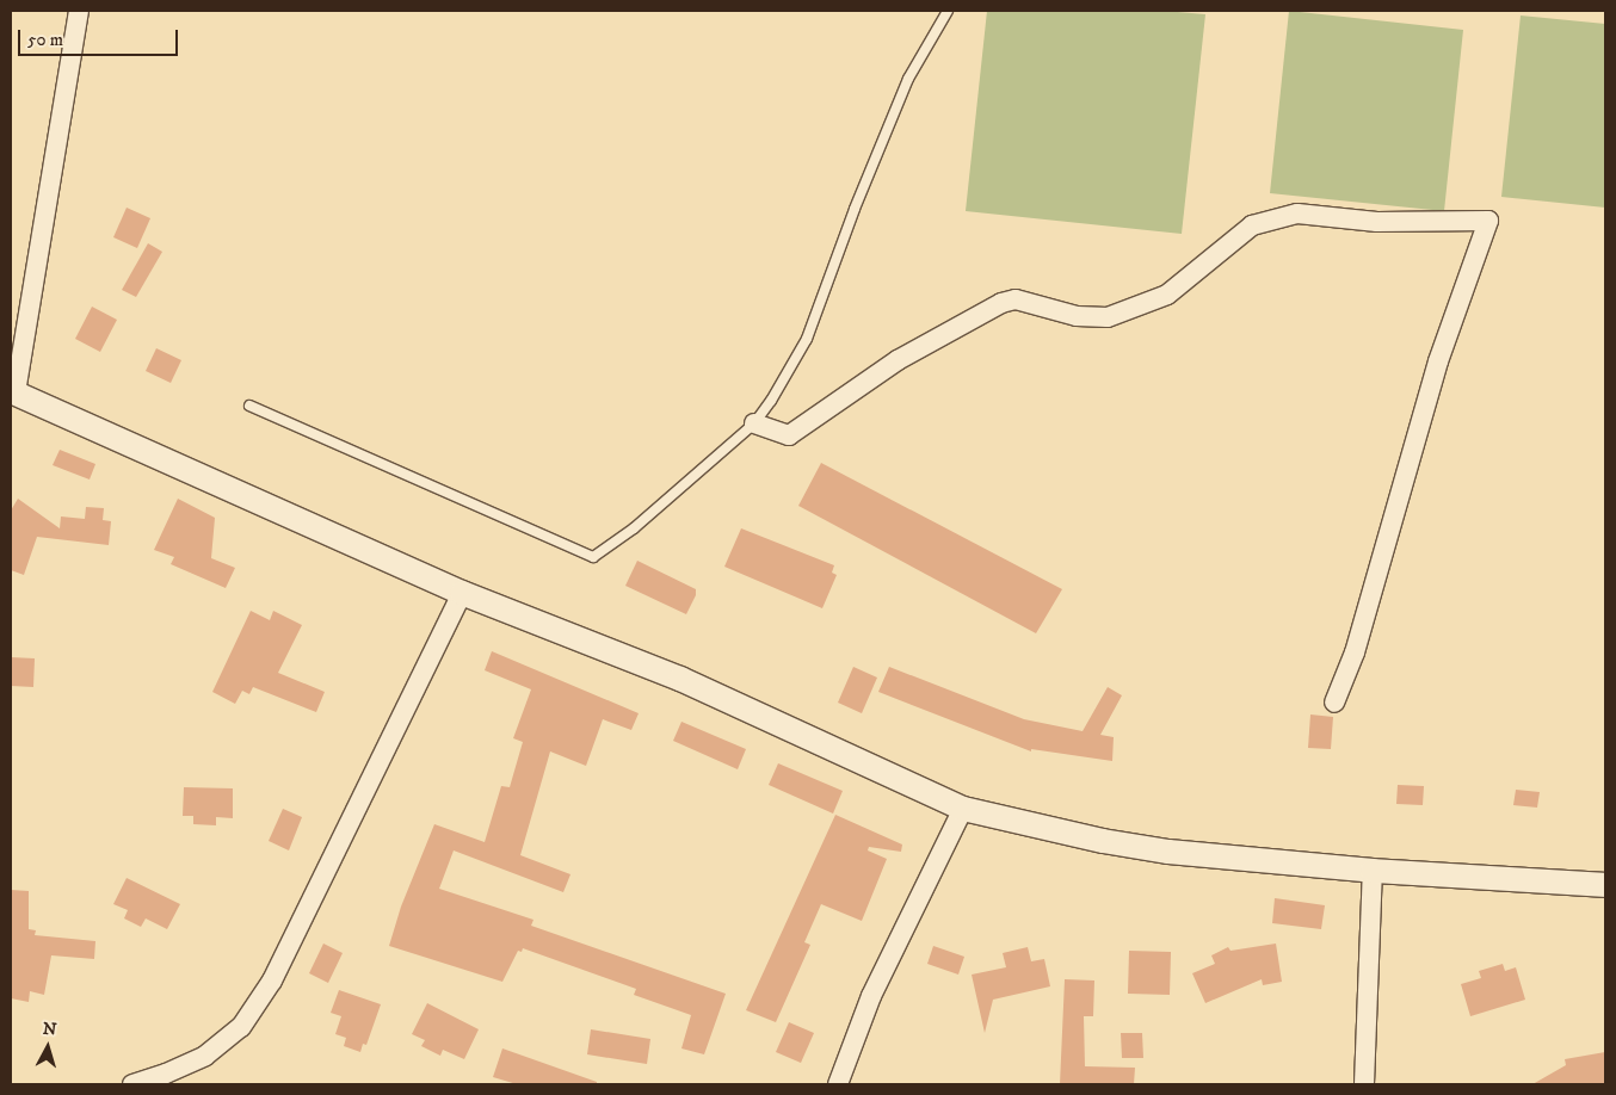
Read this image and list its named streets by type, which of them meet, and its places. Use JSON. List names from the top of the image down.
{
  "scale_bar": "50 m",
  "north": "top"
}
